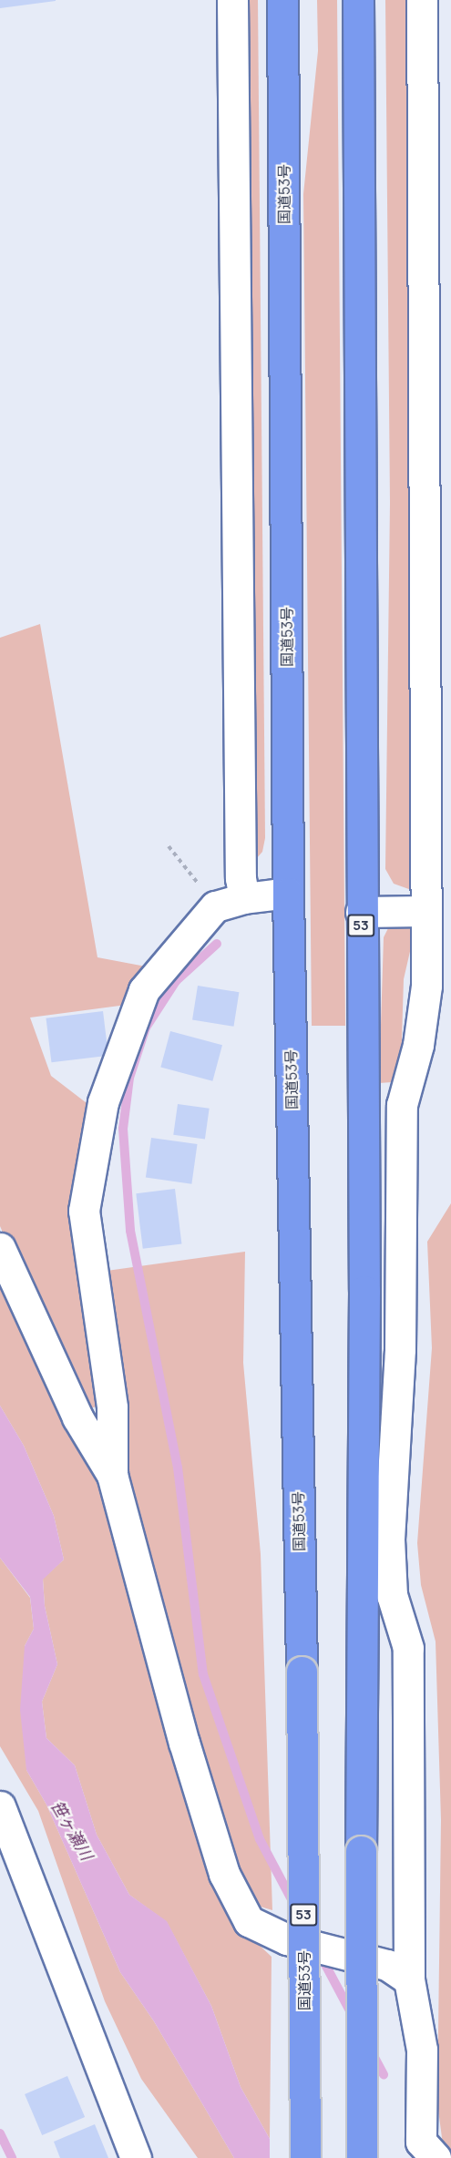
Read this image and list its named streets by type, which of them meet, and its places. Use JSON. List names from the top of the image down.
{
  "streets": {
    "highway": ["国道53号", "53"]
  },
  "water": ["笹ヶ瀬川"]
}
